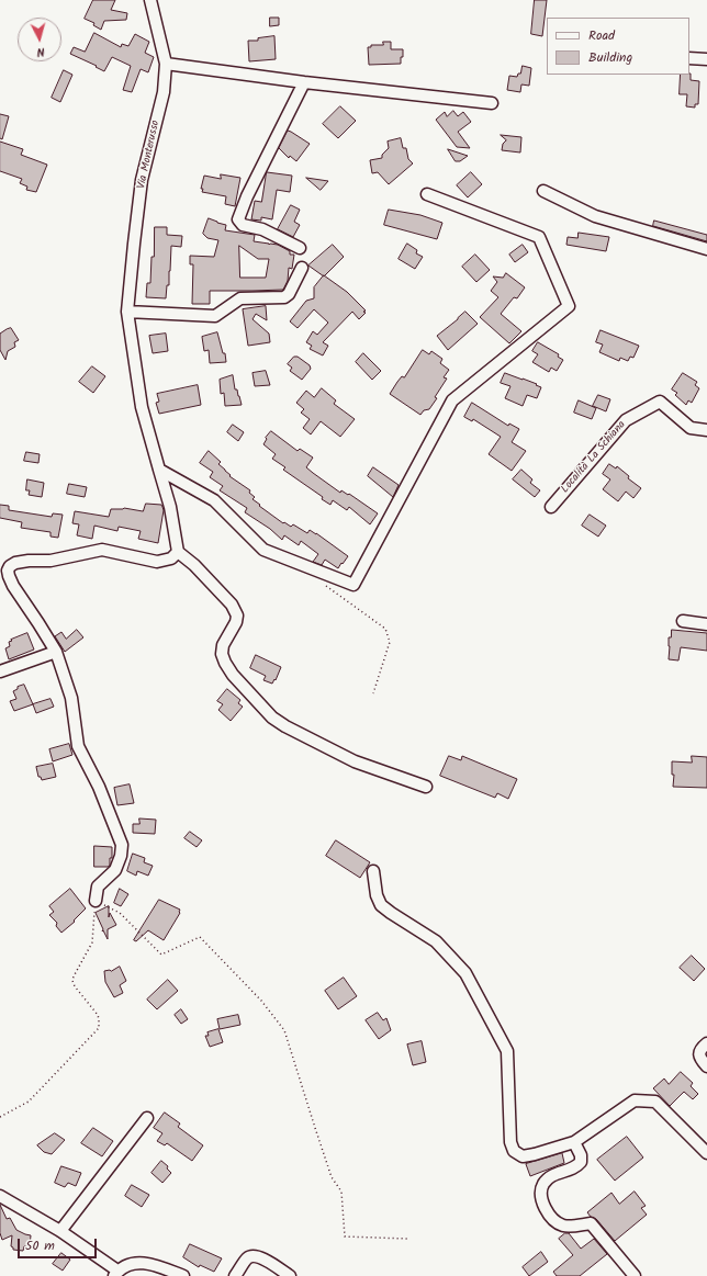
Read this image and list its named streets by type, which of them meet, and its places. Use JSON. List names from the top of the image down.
{
  "streets": {
    "street": ["Via Monterusso", "Località La Schiana"]
  },
  "legend": ["Road", "Building"],
  "scale_bar": "50 m",
  "north": "bottom"
}
